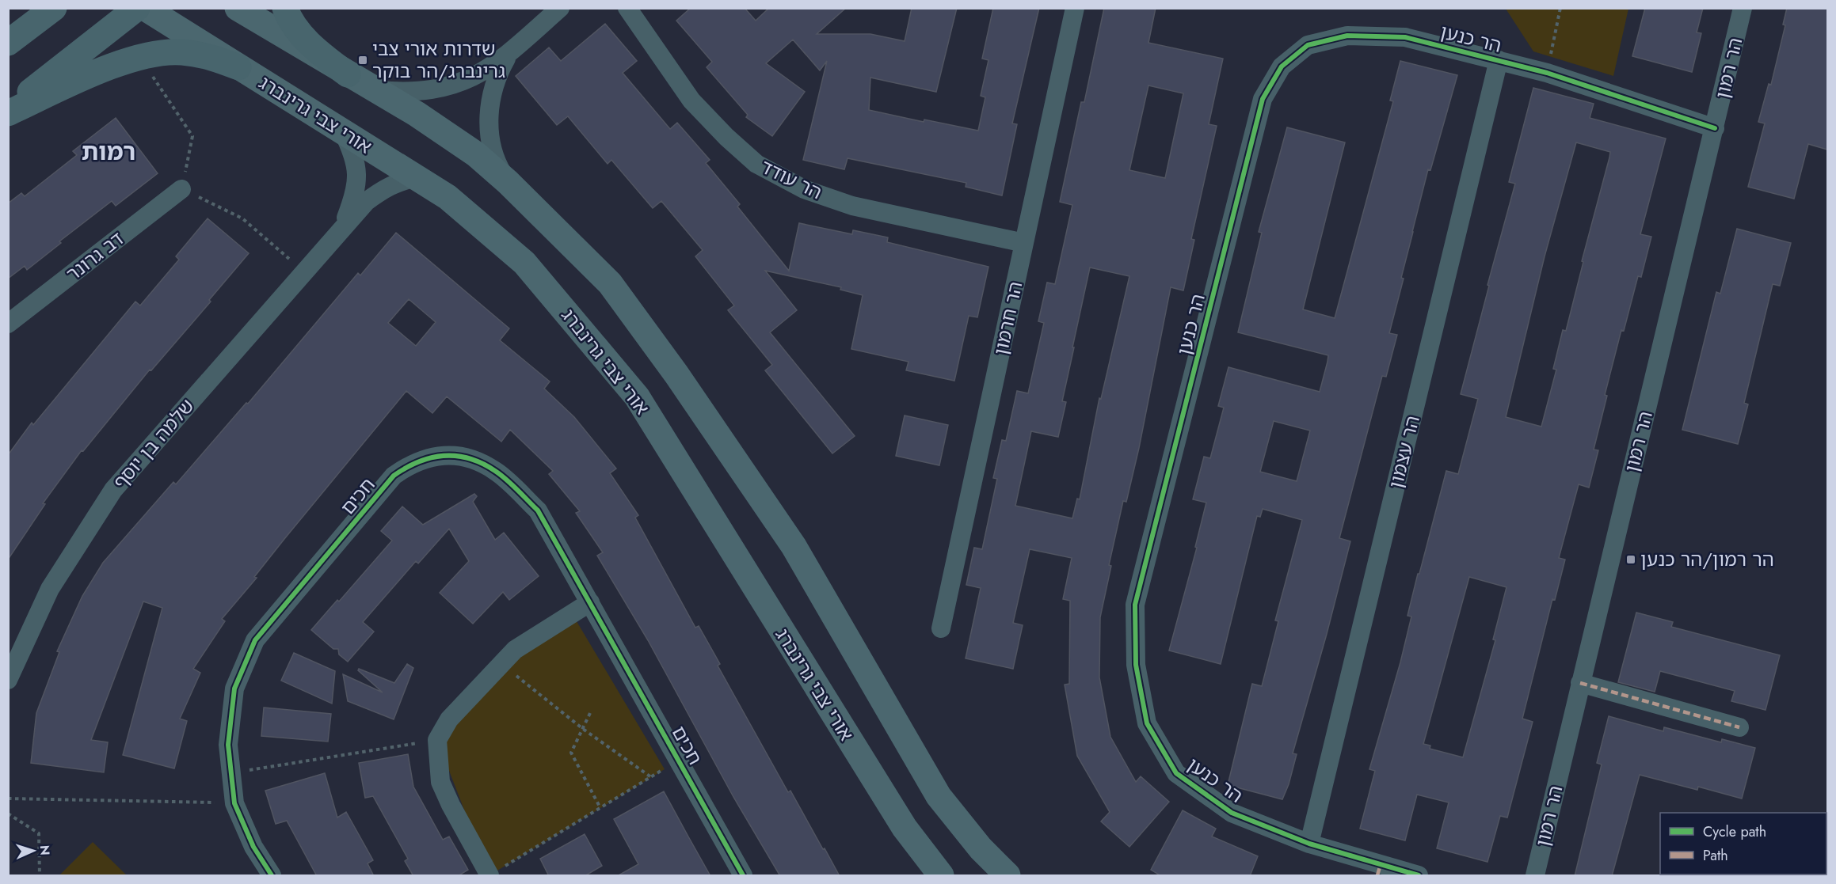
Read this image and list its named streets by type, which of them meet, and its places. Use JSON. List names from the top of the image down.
{
  "streets": {
    "main road": ["אורי צבי גרינברג"],
    "street": [
      "הר כנען",
      "הר רמון",
      "הר עודד",
      "דב גרונר",
      "הר חרמון",
      "שלמה בן יוסף",
      "הר עצמון",
      "חכים"
    ]
  },
  "crossings": [
    ["הר כנען", "הר רמון"],
    ["הר כנען", "הר עצמון"],
    ["אורי צבי גרינברג", "שלמה בן יוסף"],
    ["הר עודד", "הר חרמון"]
  ],
  "districts": ["רמות"],
  "places": {
    "transit": ["שדרות אורי צבי גרינברג/הר בוקר", "הר רמון/הר כנען"]
  },
  "legend": ["Cycle path", "Path"],
  "north": "right"
}
